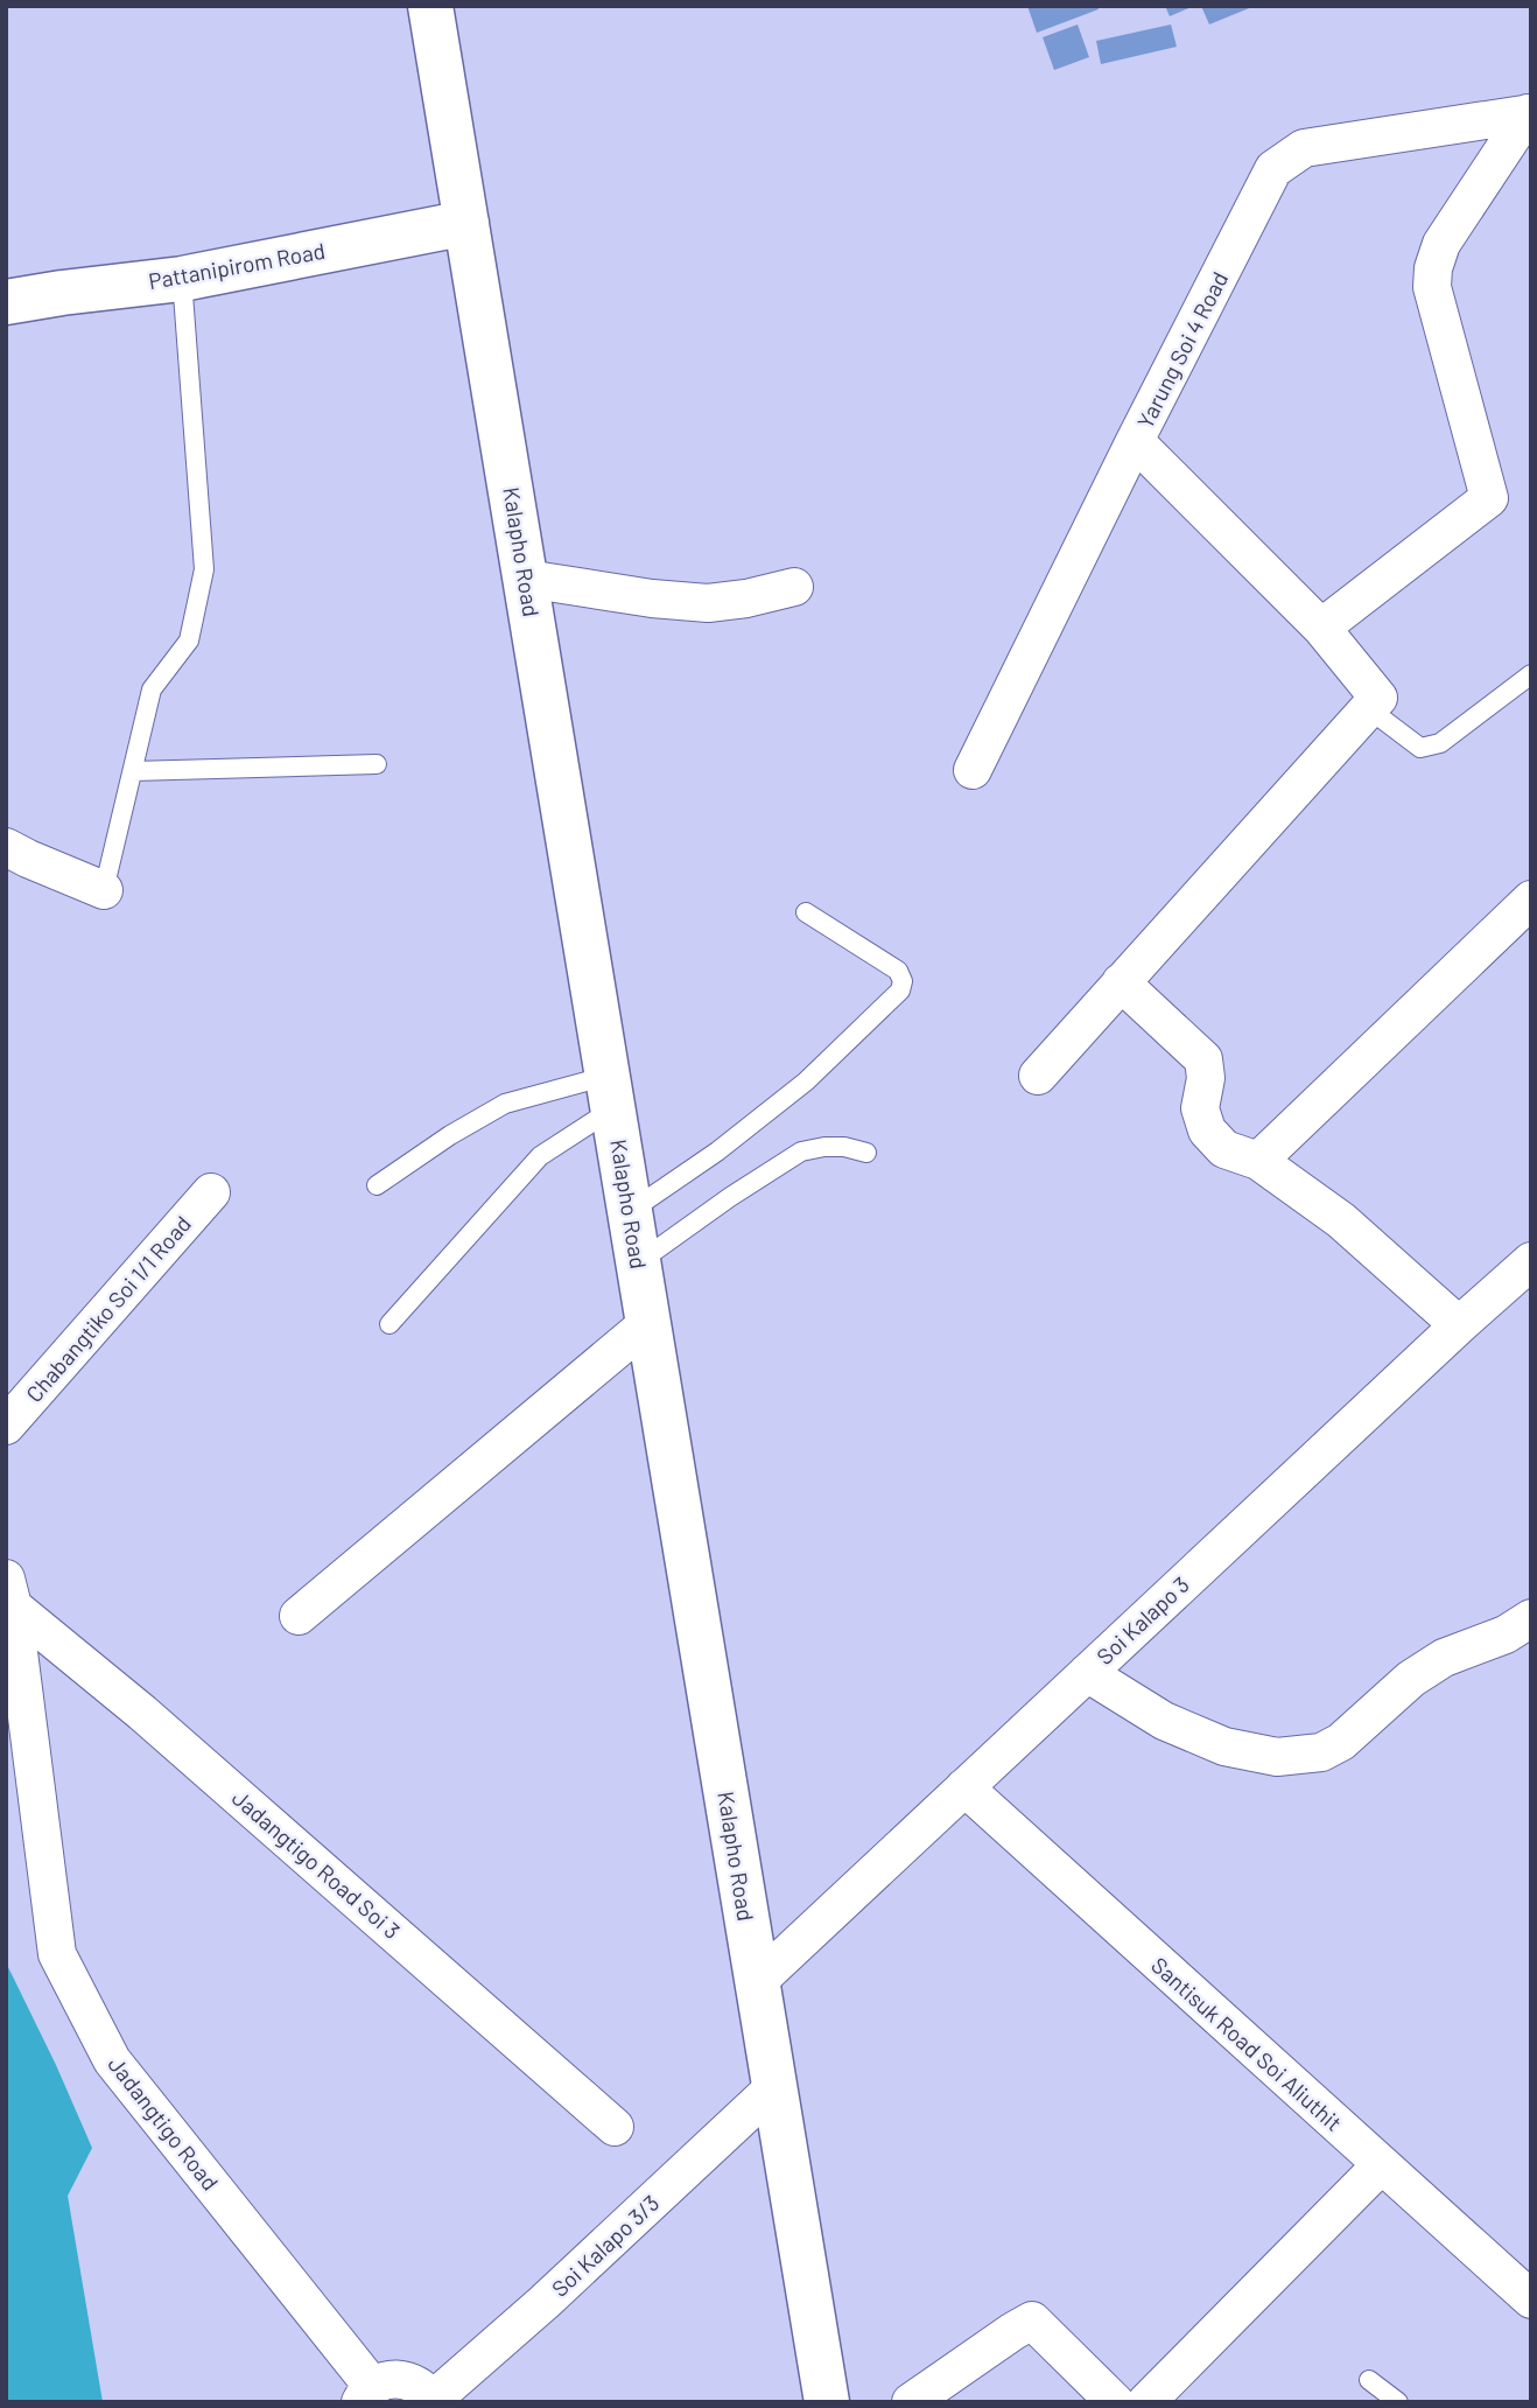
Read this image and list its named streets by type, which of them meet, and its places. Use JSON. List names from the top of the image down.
{
  "streets": {
    "street": [
      "Pattanipirom Road",
      "Yarung Soi 4 Road",
      "Kalapho Road",
      "Chabangtiko Soi 1/1 Road",
      "Soi Kalapo 3",
      "Jadangtigo Road Soi 3",
      "Santisuk Road Soi Aliuthit",
      "Jadangtigo Road",
      "Soi Kalapo 3/3"
    ]
  },
  "crossings": [
    ["Pattanipirom Road", "Kalapho Road"],
    ["Kalapho Road", "Soi Kalapo 3"],
    ["Kalapho Road", "Soi Kalapo 3/3"],
    ["Soi Kalapo 3", "Santisuk Road Soi Aliuthit"],
    ["Jadangtigo Road Soi 3", "Jadangtigo Road"]
  ]
}
